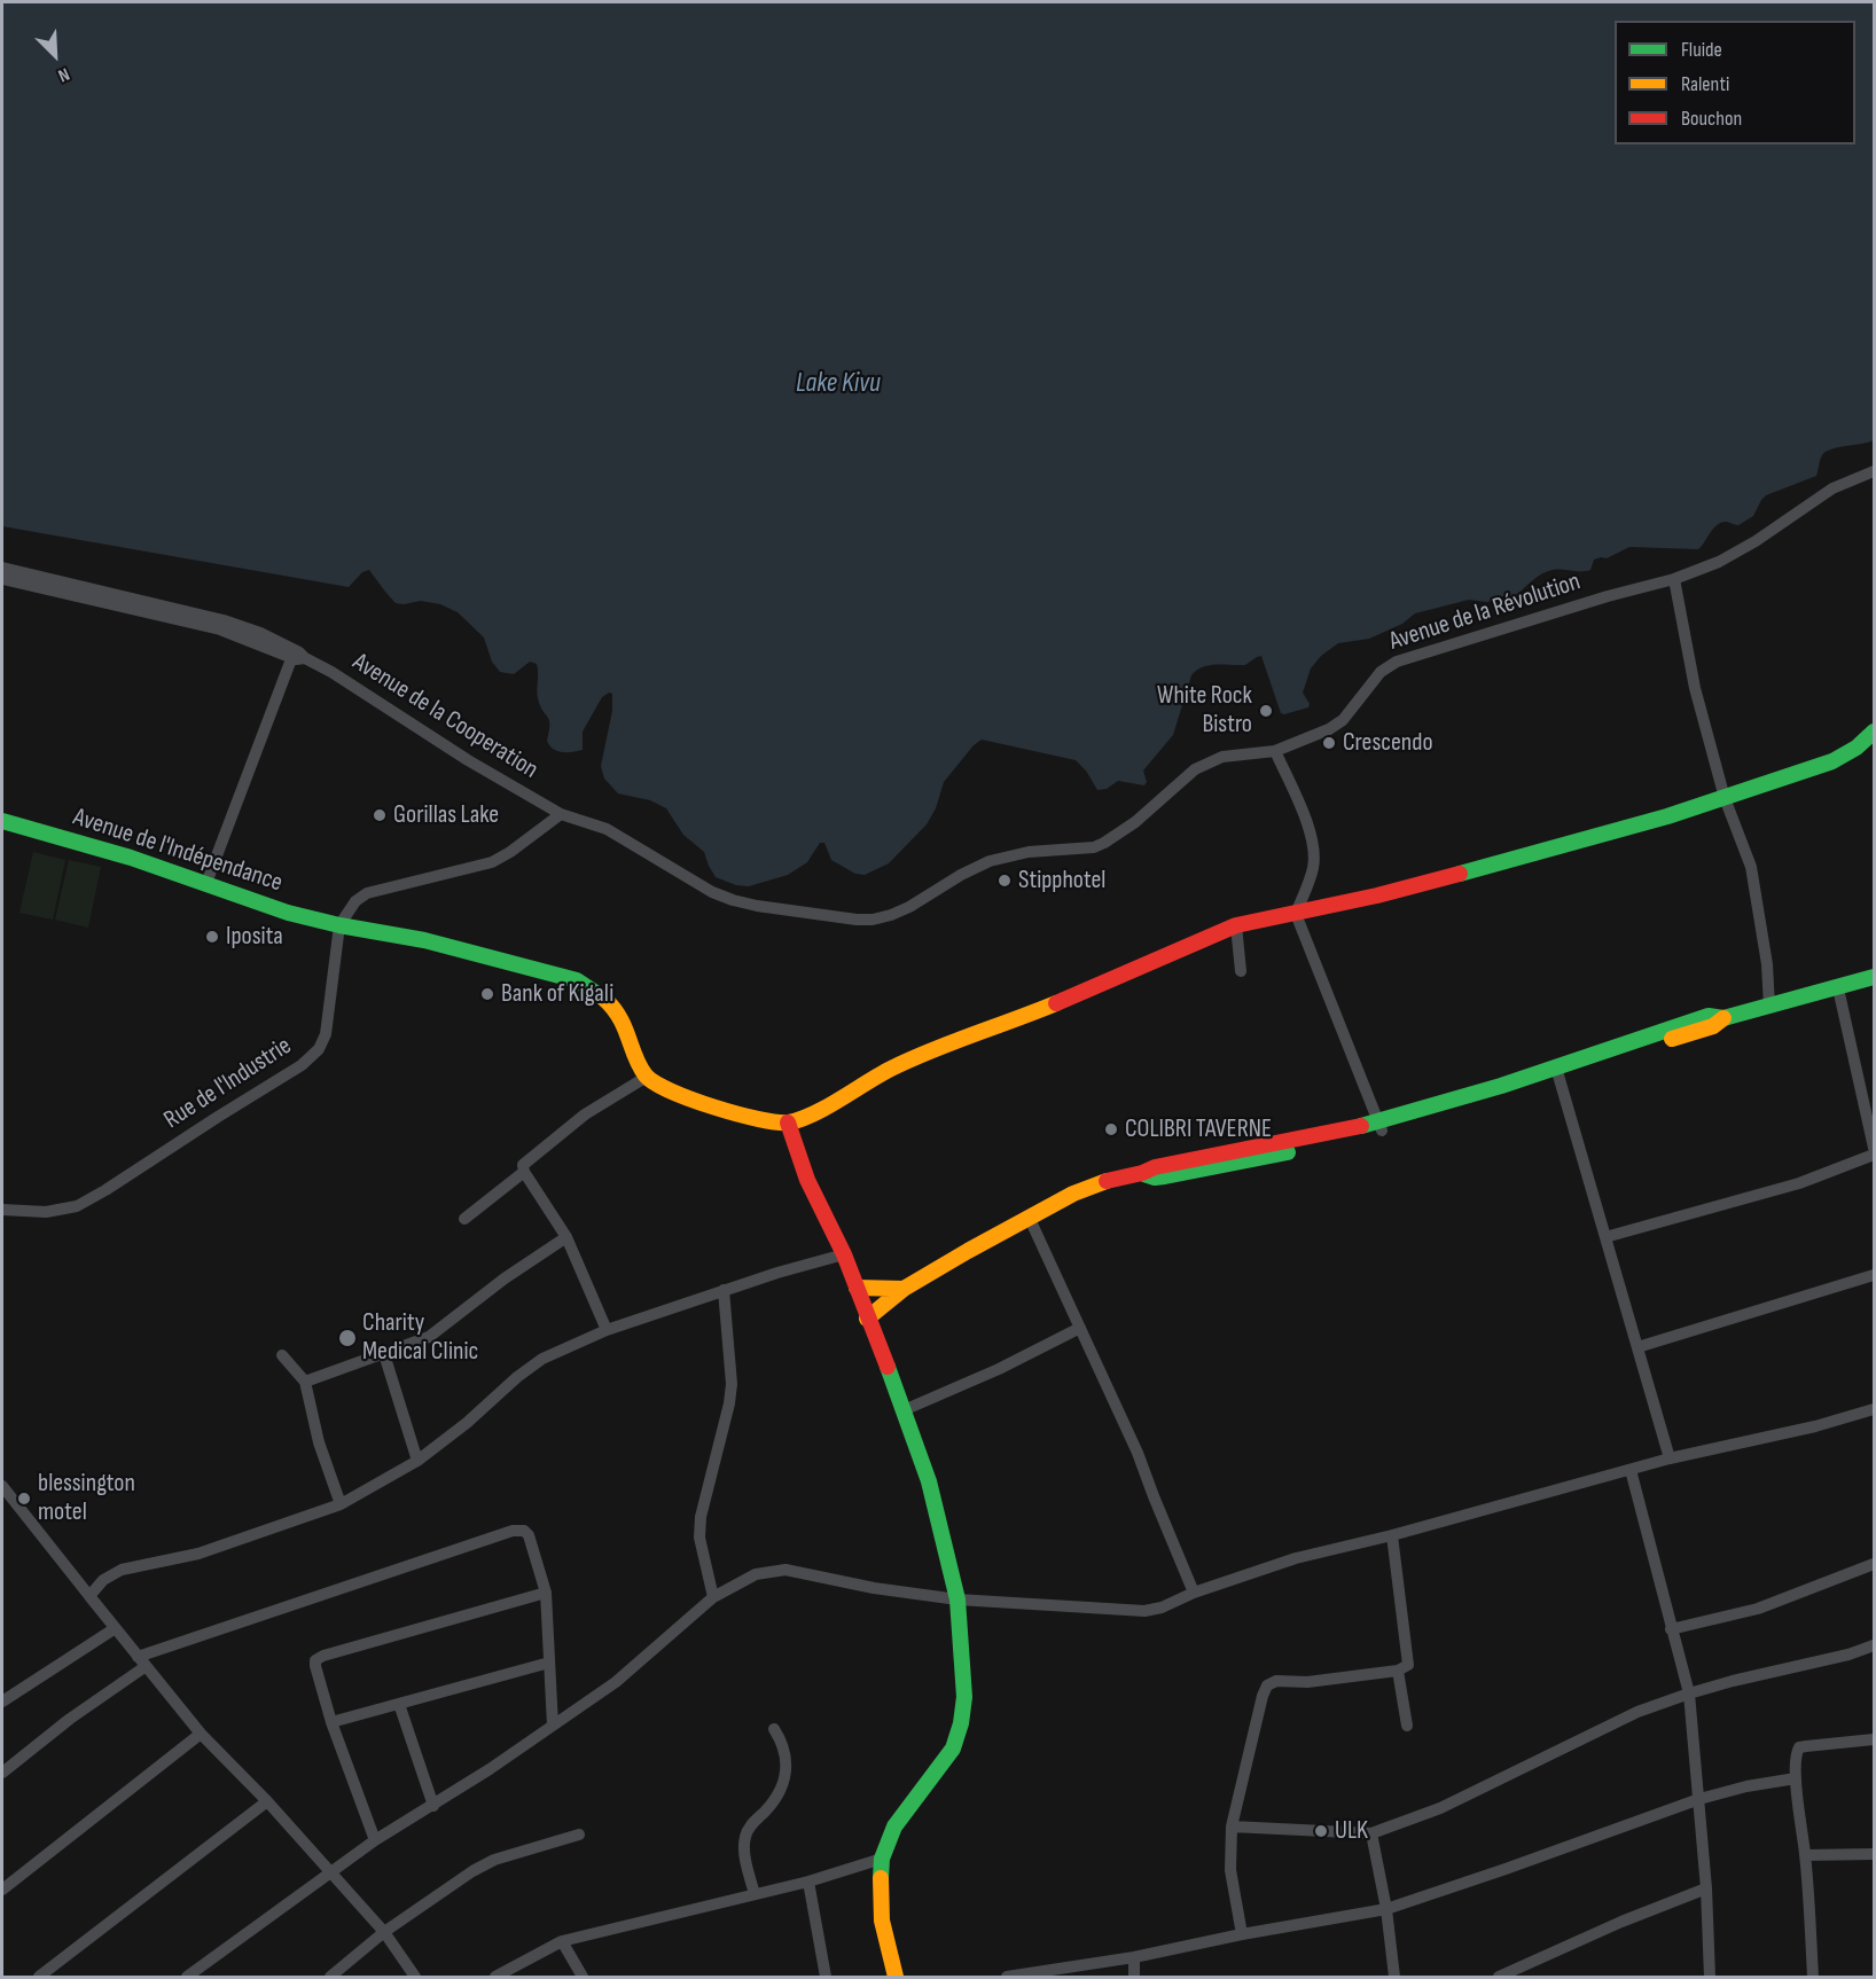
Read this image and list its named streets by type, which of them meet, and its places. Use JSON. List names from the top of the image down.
{
  "streets": {
    "main road": ["Avenue de l'Indépendance"],
    "street": ["Avenue de la Révolution", "Avenue de la Cooperation", "Rue de l'Industrie"]
  },
  "crossings": [
    ["Avenue de la Révolution", "Avenue de la Cooperation"],
    ["Avenue de la Révolution", "Rue de l'Industrie"],
    ["Avenue de la Cooperation", "Rue de l'Industrie"],
    ["Avenue de l'Indépendance", "Rue de l'Industrie"]
  ],
  "water": ["Lake Kivu"],
  "places": [
    "White Rock Bistro",
    "Crescendo",
    "Gorillas Lake",
    "Stipphotel",
    "Iposita",
    "Bank of Kigali",
    "COLIBRI TAVERNE",
    "Charity Medical Clinic",
    "blessington motel",
    "ULK"
  ],
  "legend": ["Fluide", "Ralenti", "Bouchon"],
  "north": "bottom right"
}
